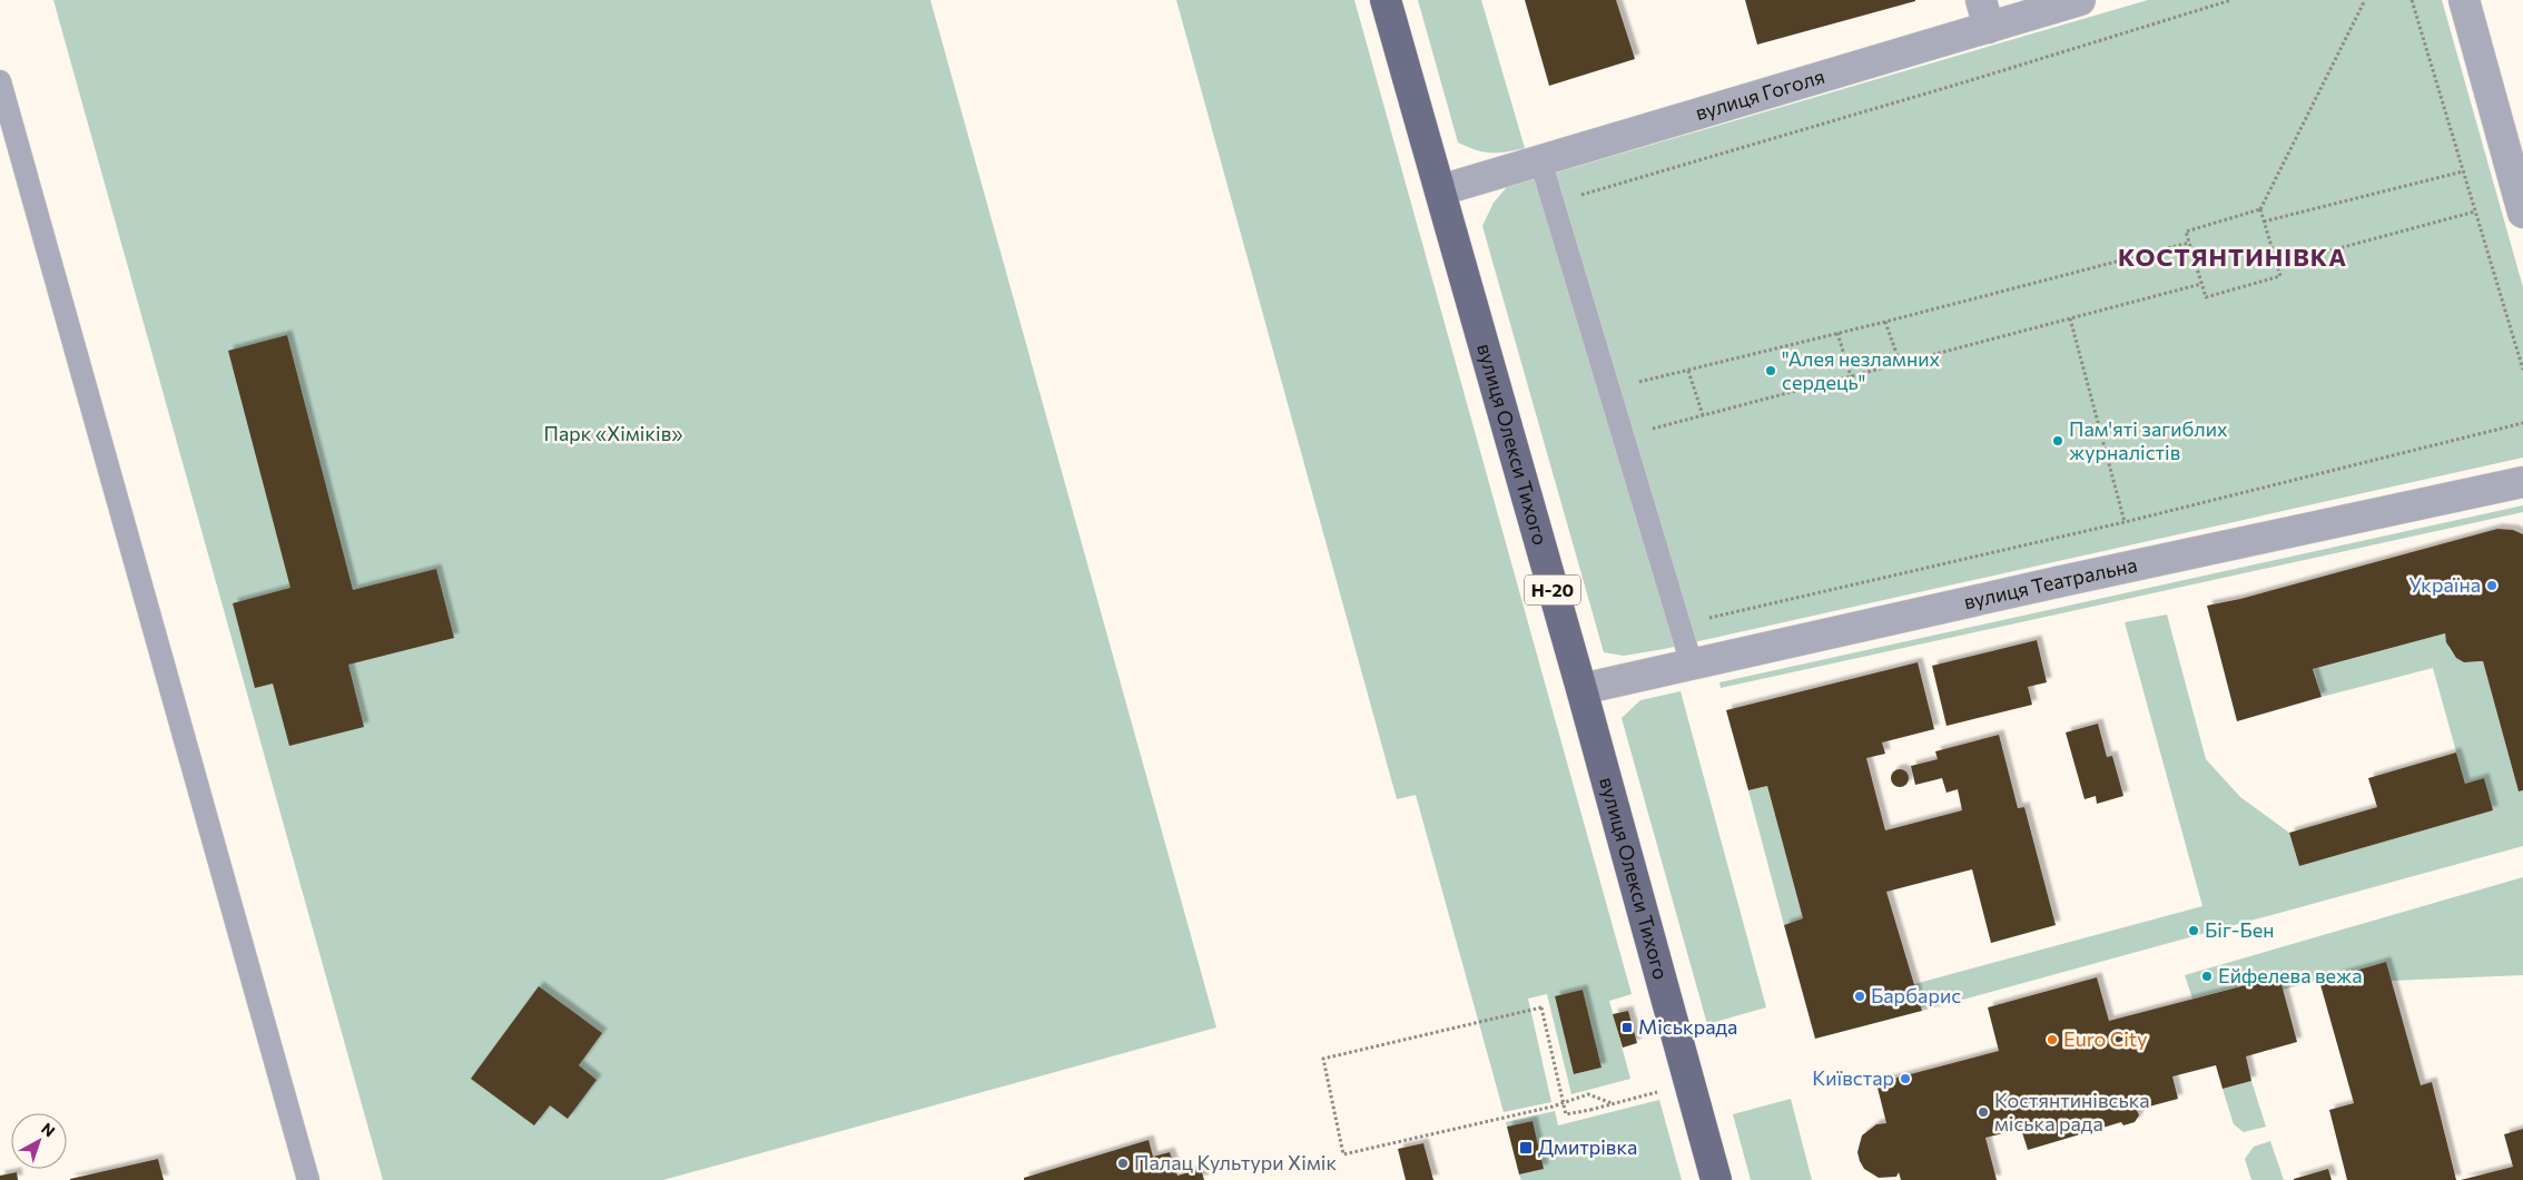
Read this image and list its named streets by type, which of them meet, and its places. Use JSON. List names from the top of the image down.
{
  "streets": {
    "main road": ["вулиця Олекси Тихого", "Н-20"],
    "street": ["вулиця Гоголя", "вулиця Театральна"]
  },
  "crossings": [
    ["вулиця Гоголя", "вулиця Олекси Тихого"],
    ["вулиця Олекси Тихого", "вулиця Театральна"]
  ],
  "districts": ["КОСТЯНТИНІВКА"],
  "parks": ["Парк «Хіміків»"],
  "places": {
    "other": [
      "\"Алея незламних сердець\"",
      "Пам'яті загиблих журналістів",
      "Україна",
      "Біг-Бен",
      "Ейфелева вежа",
      "Барбарис",
      "Euro City",
      "Київстар",
      "Костянтинівська міська рада",
      "Палац Культури Хімік"
    ],
    "transit": ["Міськрада", "Дмитрівка"]
  },
  "north": "top right"
}
